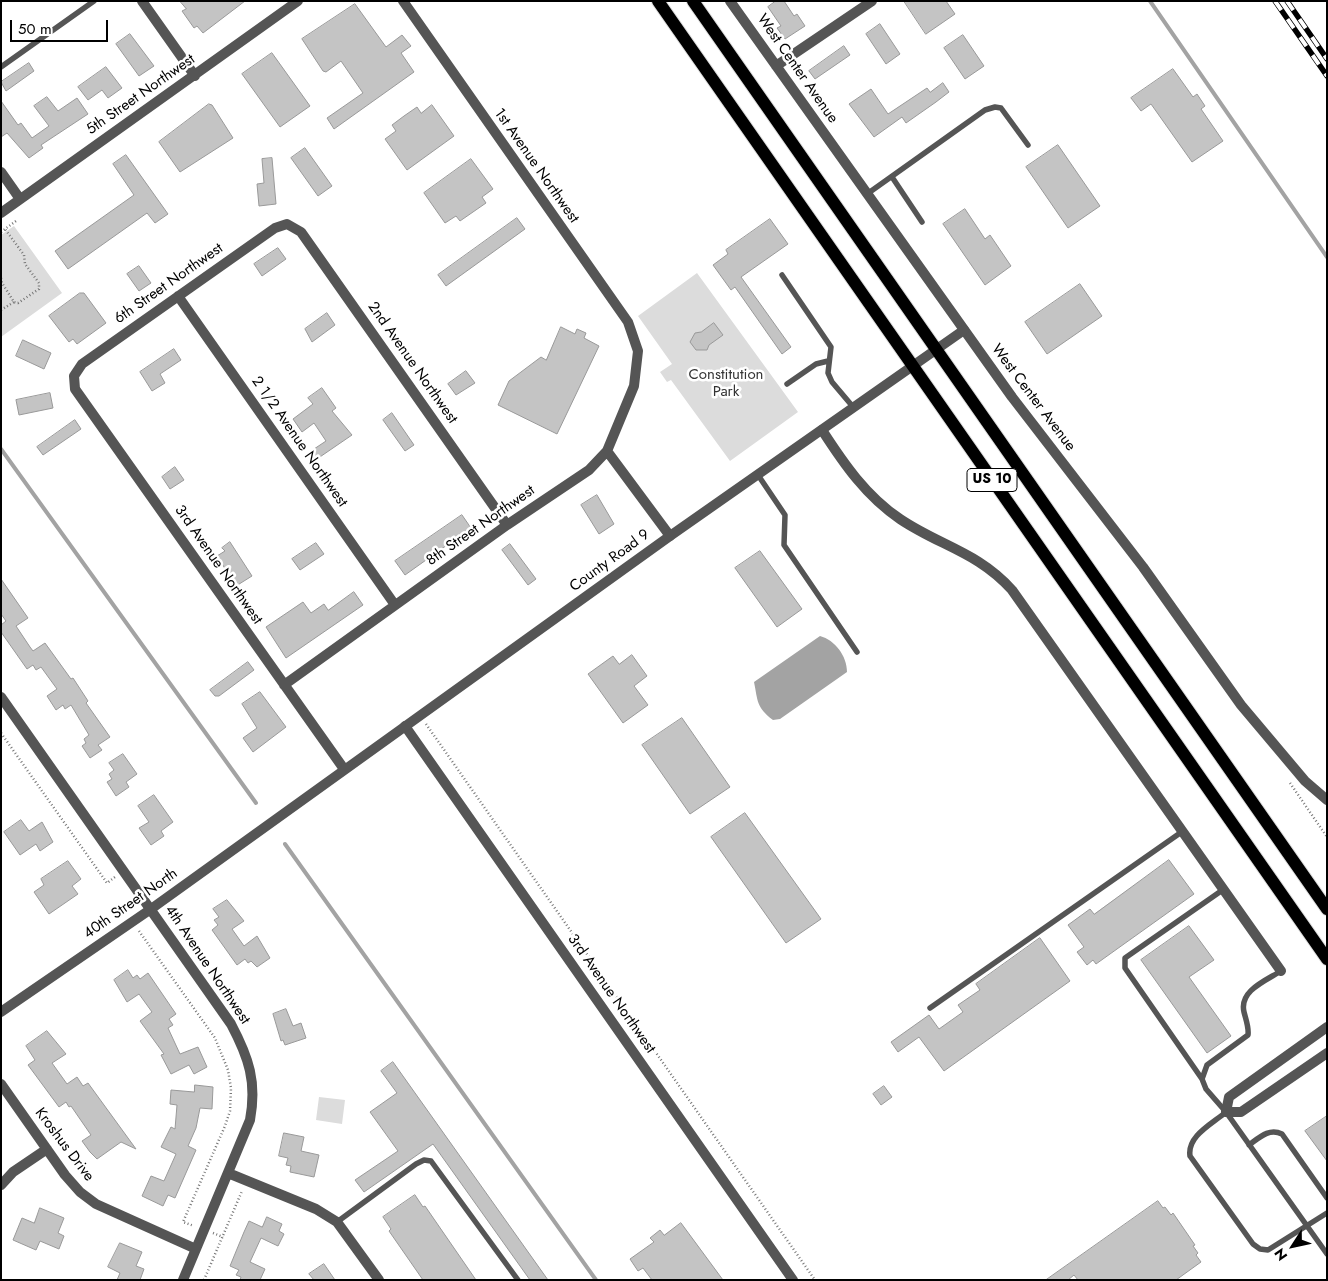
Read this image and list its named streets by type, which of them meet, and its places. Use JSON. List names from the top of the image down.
{
  "streets": {
    "main road": ["US 10"],
    "street": [
      "West Center Avenue",
      "5th Street Northwest",
      "1st Avenue Northwest",
      "6th Street Northwest",
      "2nd Avenue Northwest",
      "2 1/2 Avenue Northwest",
      "8th Street Northwest",
      "County Road 9",
      "3rd Avenue Northwest",
      "40th Street North",
      "4th Avenue Northwest",
      "Kroshus Drive"
    ]
  },
  "crossings": [
    ["West Center Avenue", "County Road 9"],
    ["1st Avenue Northwest", "8th Street Northwest"],
    ["6th Street Northwest", "2nd Avenue Northwest"],
    ["6th Street Northwest", "2 1/2 Avenue Northwest"],
    ["6th Street Northwest", "3rd Avenue Northwest"],
    ["2nd Avenue Northwest", "8th Street Northwest"],
    ["2 1/2 Avenue Northwest", "8th Street Northwest"],
    ["US 10", "County Road 9"],
    ["8th Street Northwest", "3rd Avenue Northwest"],
    ["County Road 9", "3rd Avenue Northwest"],
    ["County Road 9", "40th Street North"],
    ["40th Street North", "4th Avenue Northwest"],
    ["4th Avenue Northwest", "Kroshus Drive"]
  ],
  "parks": ["Constitution Park"],
  "scale_bar": "50 m",
  "north": "bottom left"
}
